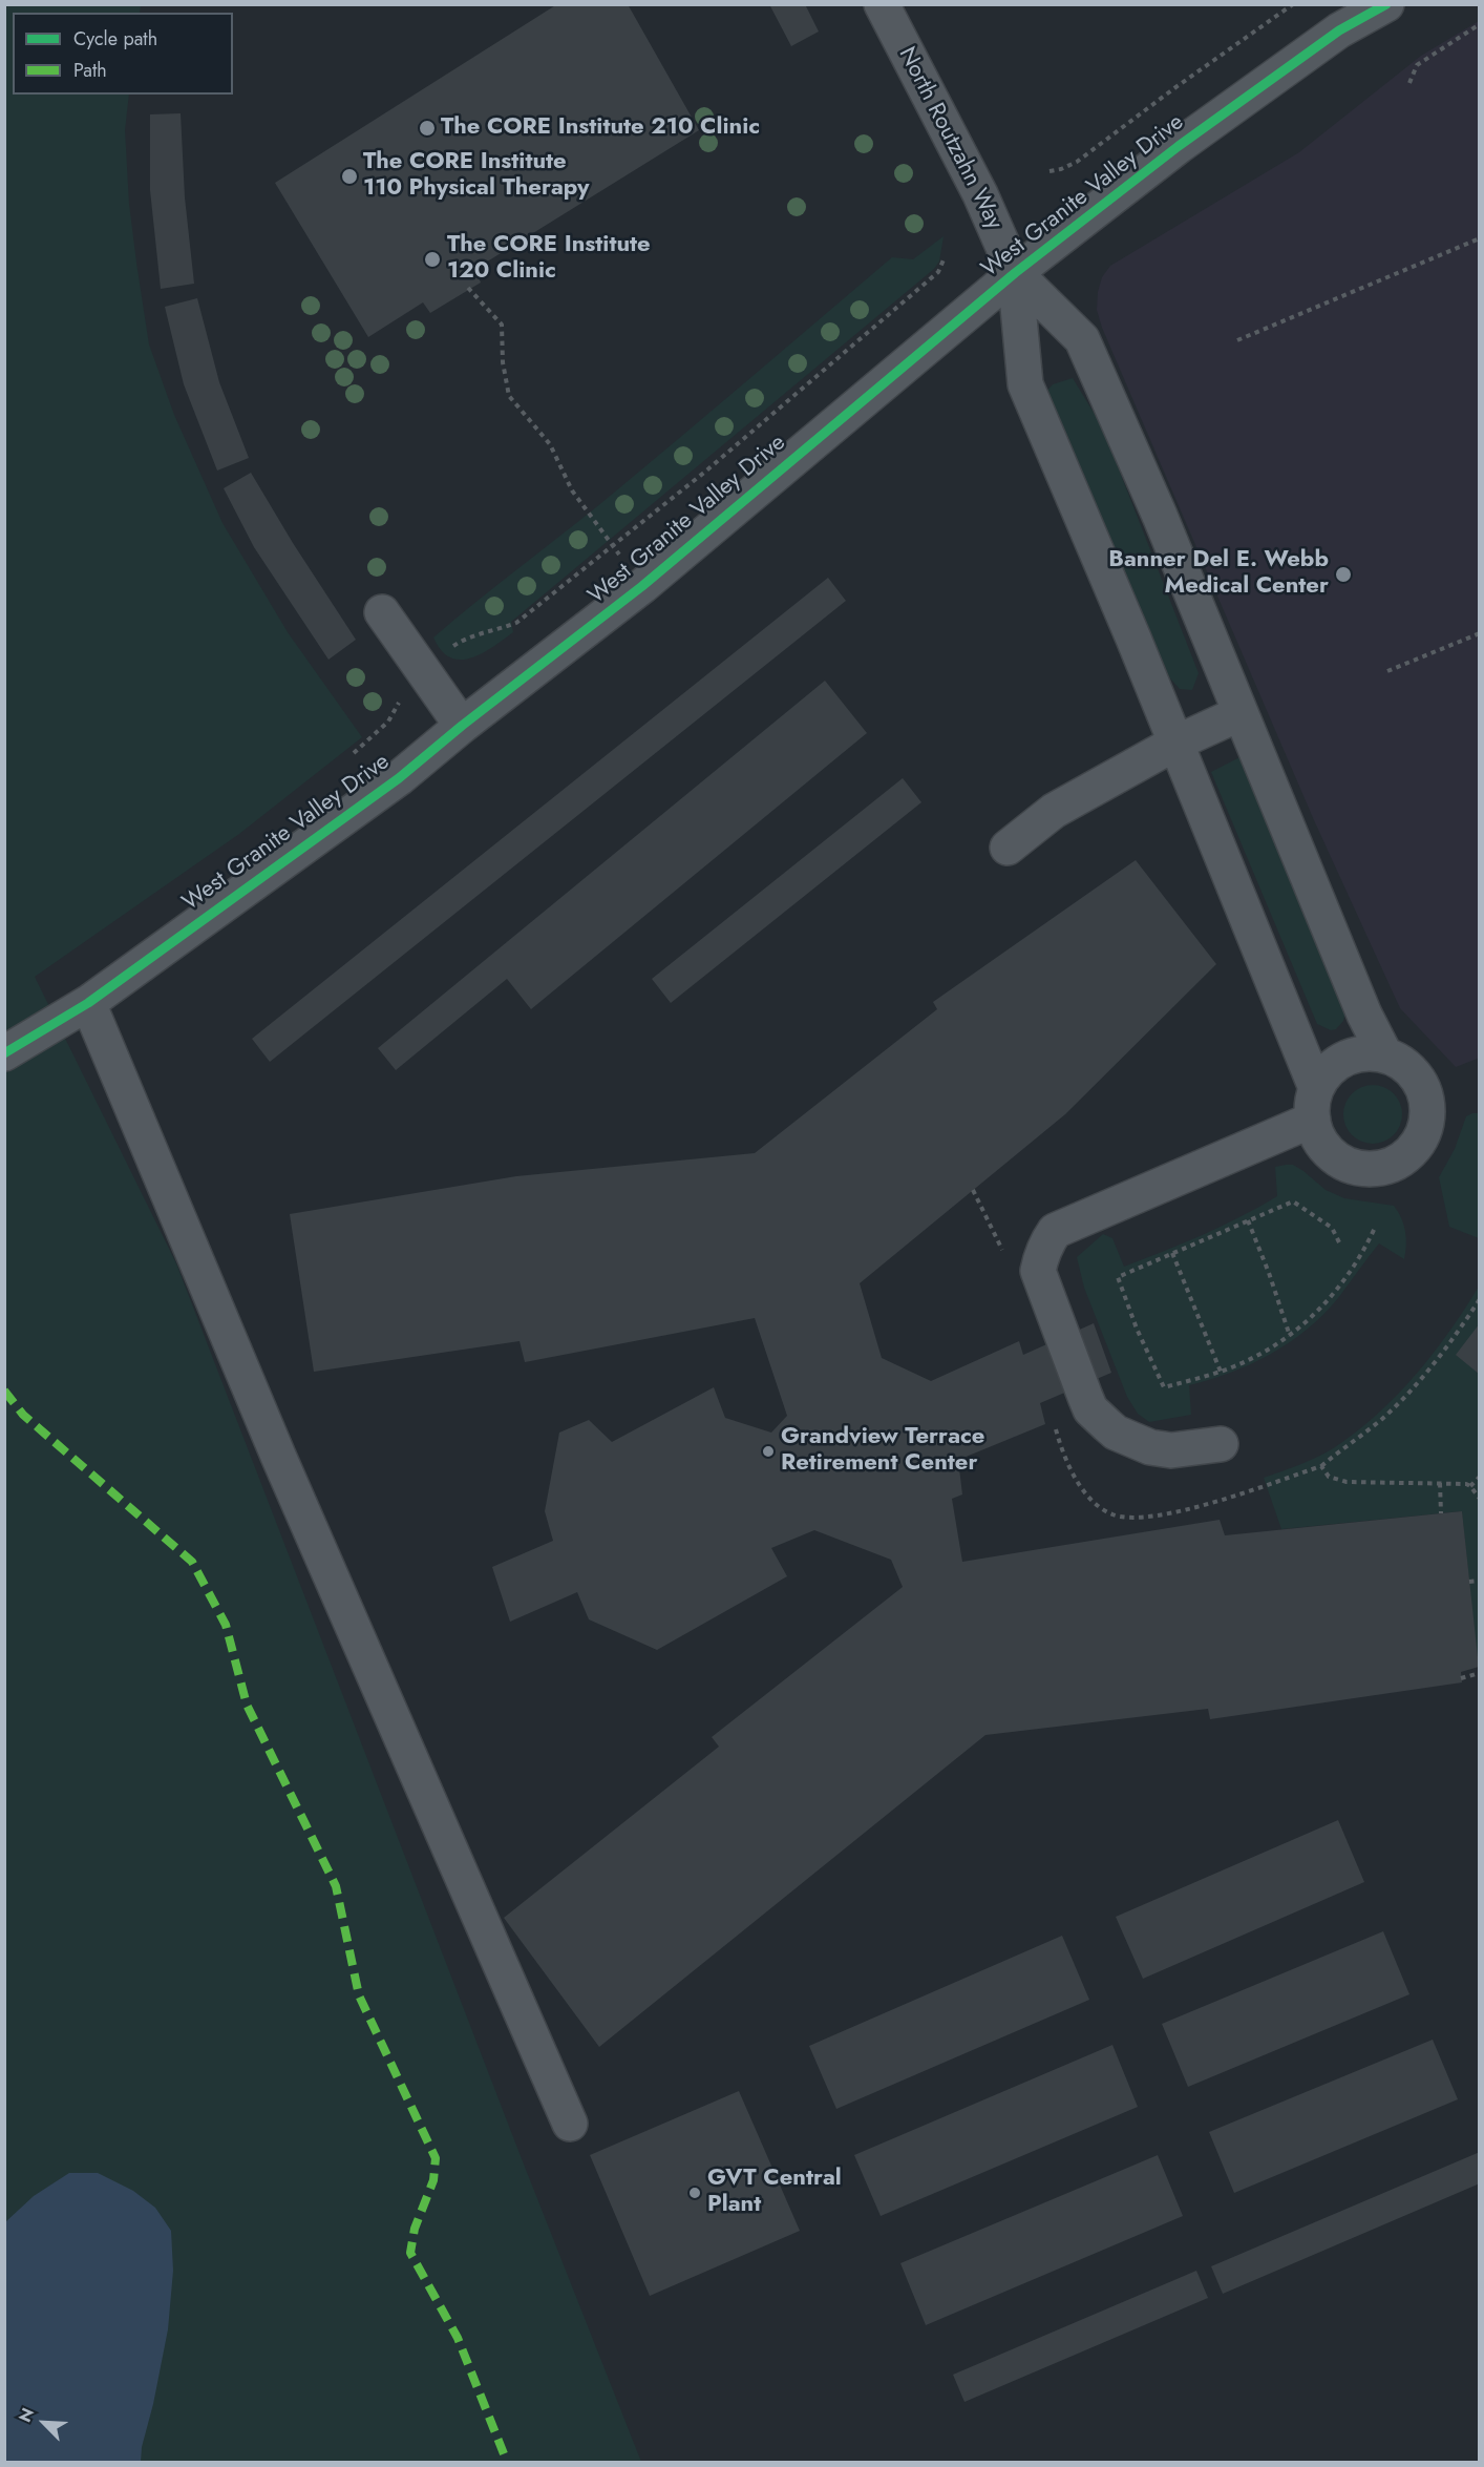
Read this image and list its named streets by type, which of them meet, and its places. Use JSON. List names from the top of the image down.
{
  "streets": {
    "street": ["North Routzahn Way", "West Granite Valley Drive"]
  },
  "crossings": [
    ["North Routzahn Way", "West Granite Valley Drive"]
  ],
  "places": [
    "The CORE Institute 210 Clinic",
    "The CORE Institute 110 Physical Therapy",
    "The CORE Institute 120 Clinic",
    "Banner Del E. Webb Medical Center",
    "Grandview Terrace Retirement Center",
    "GVT Central Plant"
  ],
  "legend": ["Cycle path", "Path"],
  "north": "top left"
}
